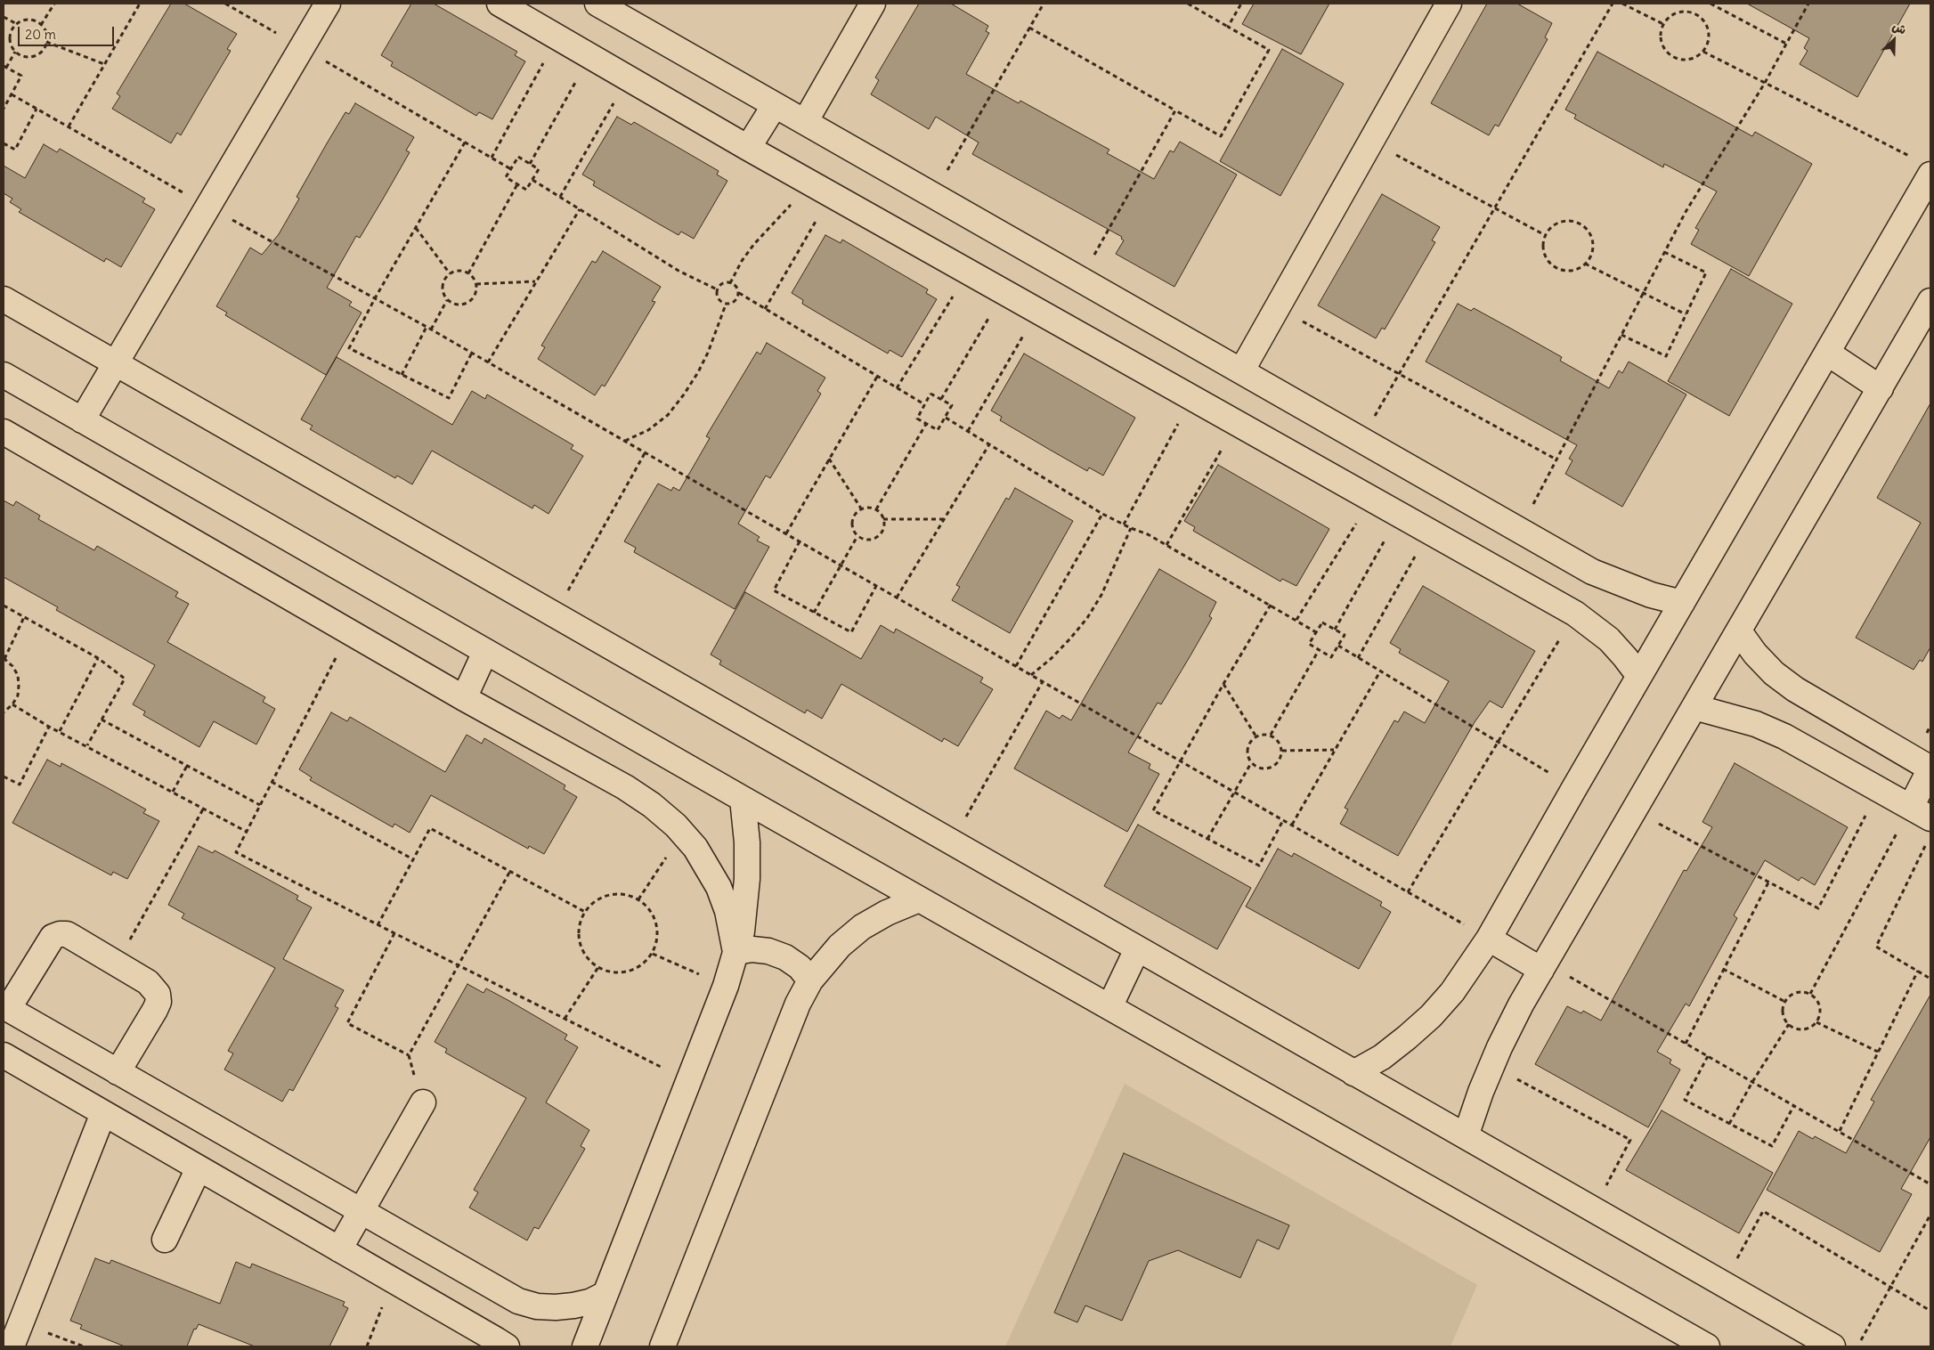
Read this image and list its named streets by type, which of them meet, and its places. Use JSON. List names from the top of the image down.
{
  "scale_bar": "20 m",
  "north": "top right"
}
